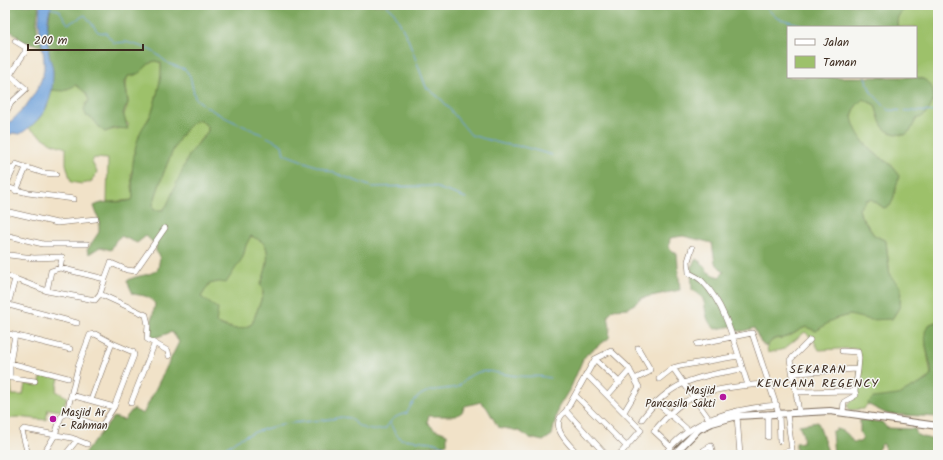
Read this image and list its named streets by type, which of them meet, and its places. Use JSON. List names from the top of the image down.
{
  "districts": ["SEKARAN KENCANA REGENCY"],
  "places": ["Masjid Pancasila Sakti", "Masjid Ar - Rahman"],
  "legend": ["Jalan", "Taman"],
  "scale_bar": "200 m"
}
